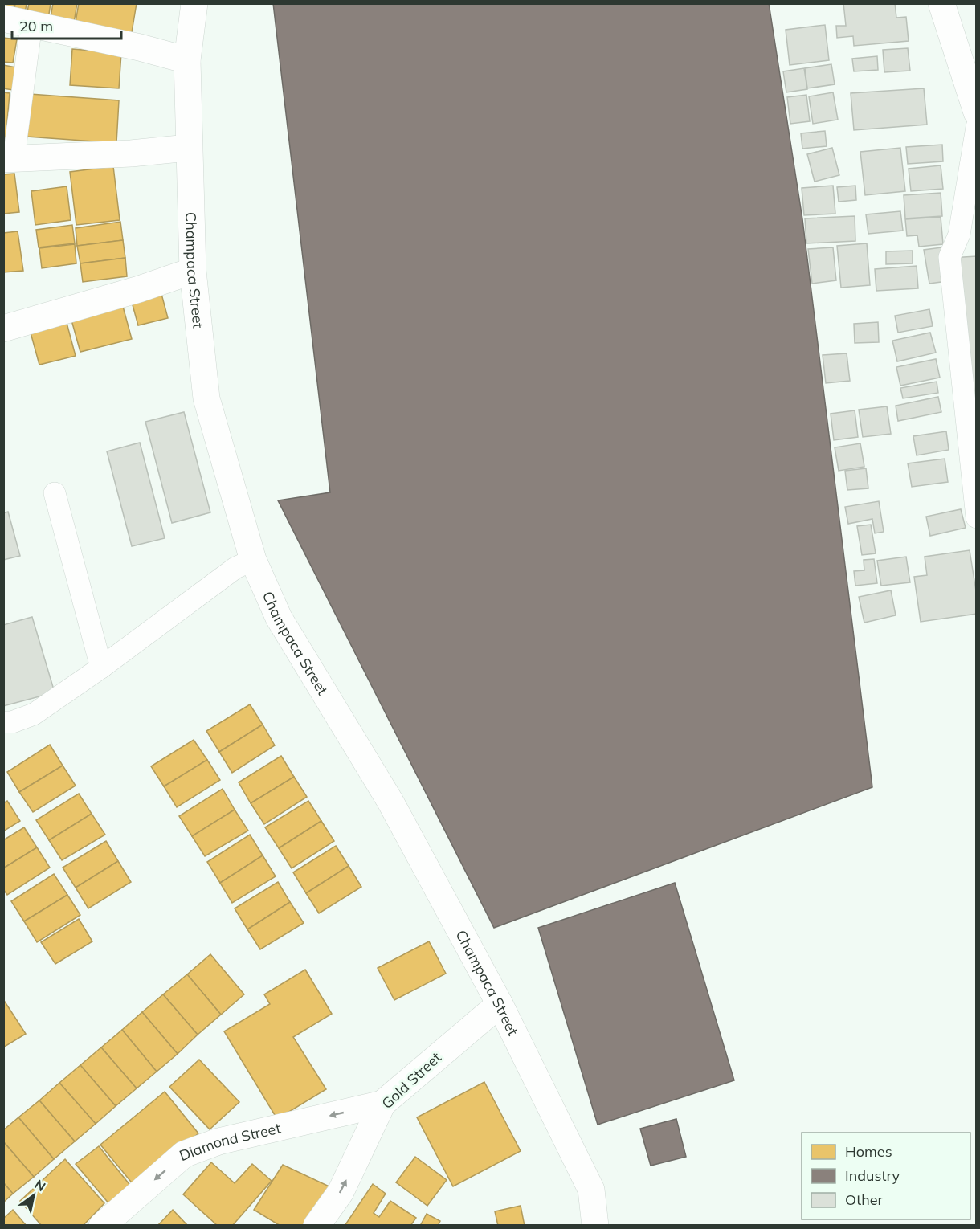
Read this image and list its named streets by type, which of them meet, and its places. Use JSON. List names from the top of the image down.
{
  "streets": {
    "street": ["Champaca Street", "Gold Street", "Diamond Street"]
  },
  "crossings": [
    ["Champaca Street", "Gold Street"],
    ["Gold Street", "Diamond Street"]
  ],
  "one_way": ["Gold Street", "Diamond Street"],
  "legend": ["Homes", "Industry", "Other"],
  "scale_bar": "20 m",
  "north": "top right"
}
